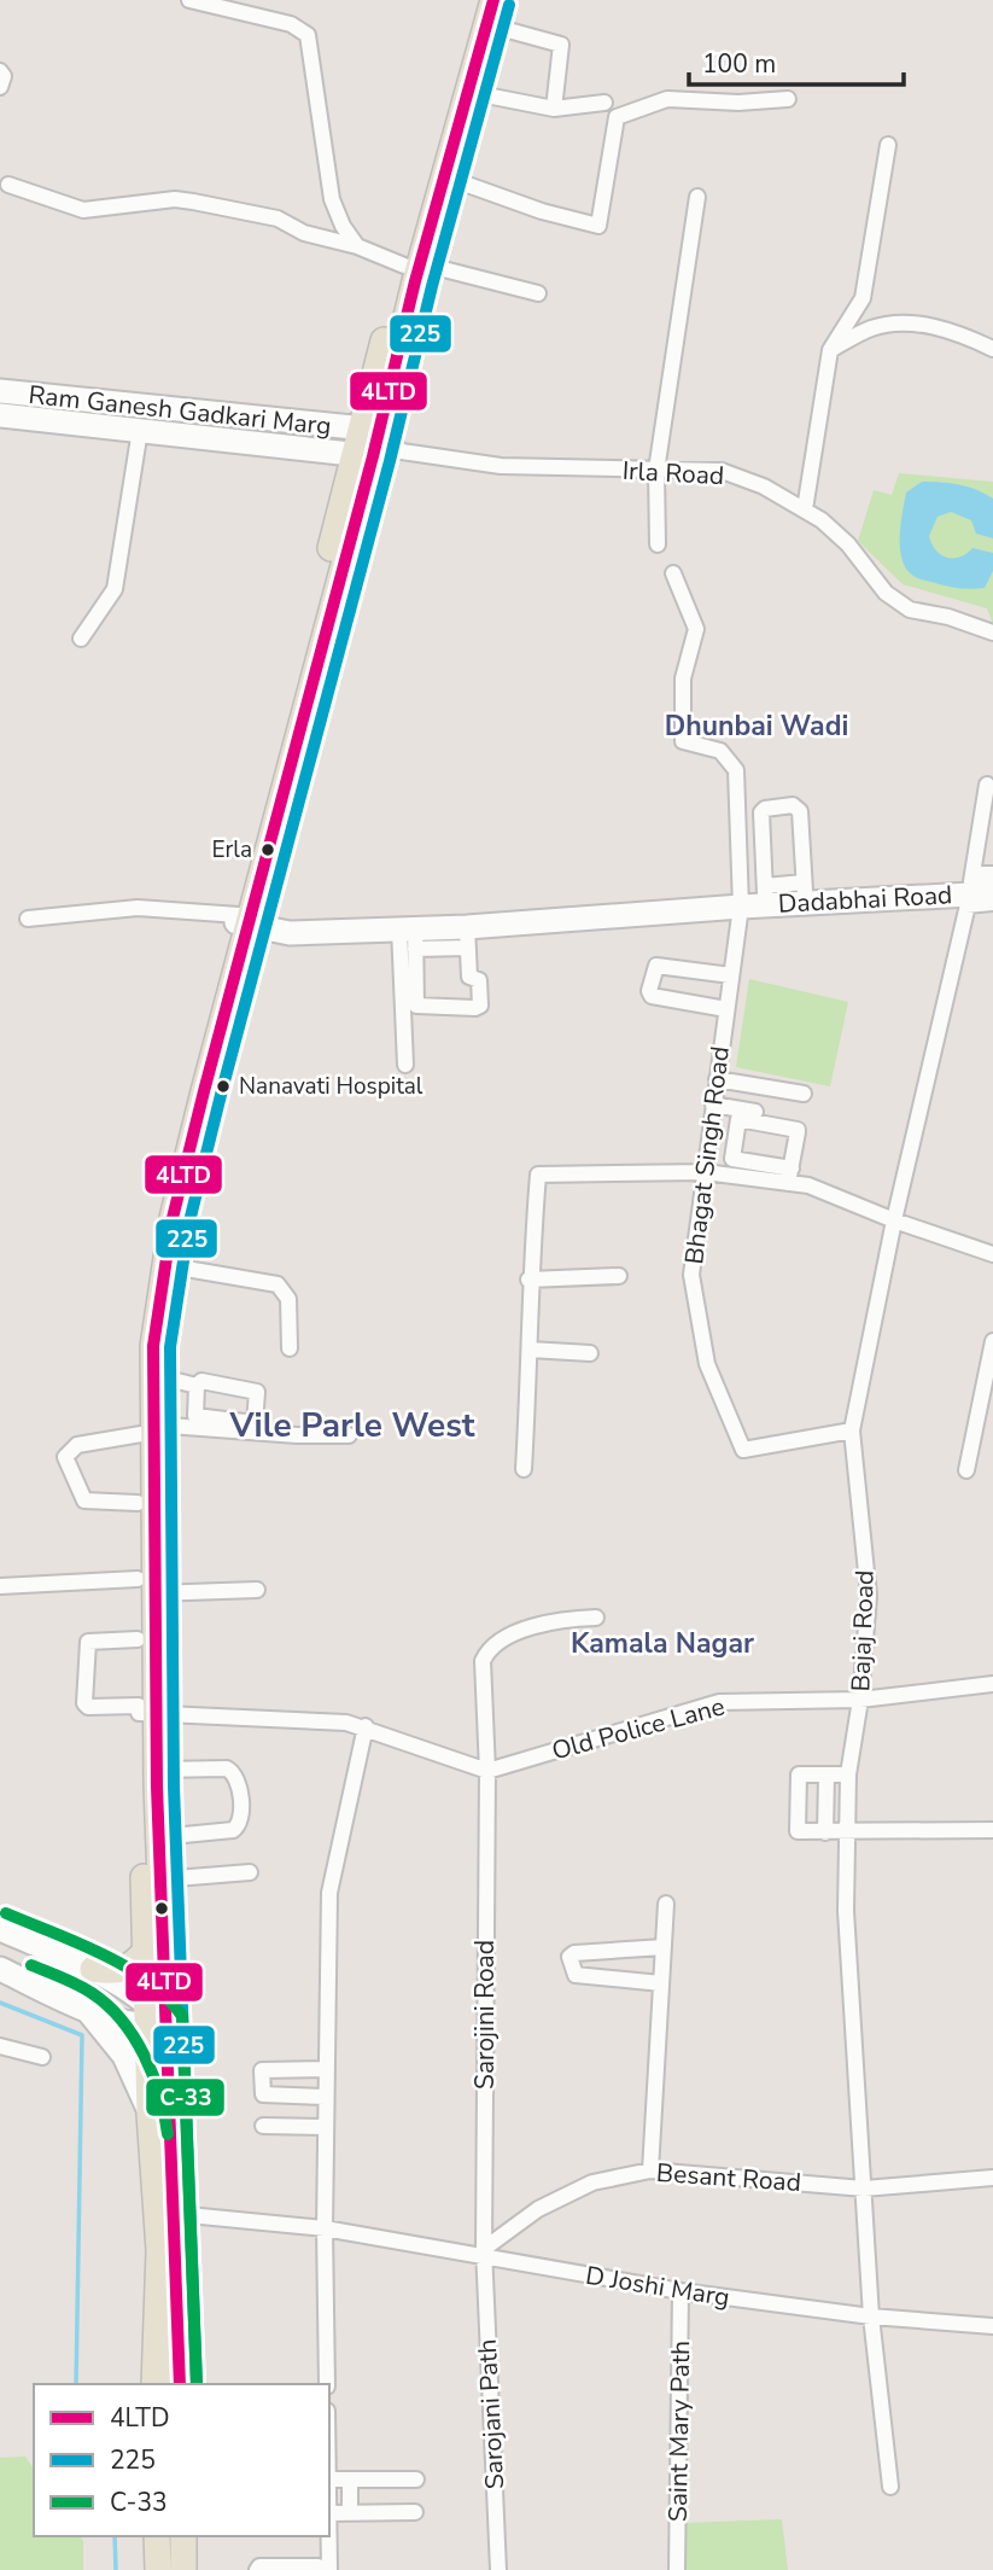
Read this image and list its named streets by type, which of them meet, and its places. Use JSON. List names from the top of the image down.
{
  "streets": {
    "main road": ["Ram Ganesh Gadkari Marg", "Dadabhai Road"],
    "street": [
      "Irla Road",
      "Bhagat Singh Road",
      "Bajaj Road",
      "Old Police Lane",
      "Sarojini Road",
      "Besant Road",
      "D Joshi Marg",
      "Sarojani Path",
      "Saint Mary Path"
    ]
  },
  "crossings": [
    ["Dadabhai Road", "Bhagat Singh Road"],
    ["Dadabhai Road", "Bajaj Road"],
    ["Bhagat Singh Road", "Bajaj Road"],
    ["Bajaj Road", "Old Police Lane"],
    ["Bajaj Road", "Besant Road"],
    ["Bajaj Road", "D Joshi Marg"],
    ["Old Police Lane", "Sarojini Road"],
    ["Sarojini Road", "Besant Road"],
    ["Sarojini Road", "D Joshi Marg"],
    ["Sarojini Road", "Sarojani Path"],
    ["Besant Road", "D Joshi Marg"],
    ["Besant Road", "Sarojani Path"],
    ["D Joshi Marg", "Sarojani Path"],
    ["D Joshi Marg", "Saint Mary Path"]
  ],
  "districts": ["Dhunbai Wadi", "Vile Parle West", "Kamala Nagar"],
  "places": ["Erla", "Nanavati Hospital"],
  "lines": ["transit line 4LTD", "transit line 225", "transit line C-33"],
  "legend": ["4LTD", "225", "C-33"],
  "scale_bar": "100 m"
}
